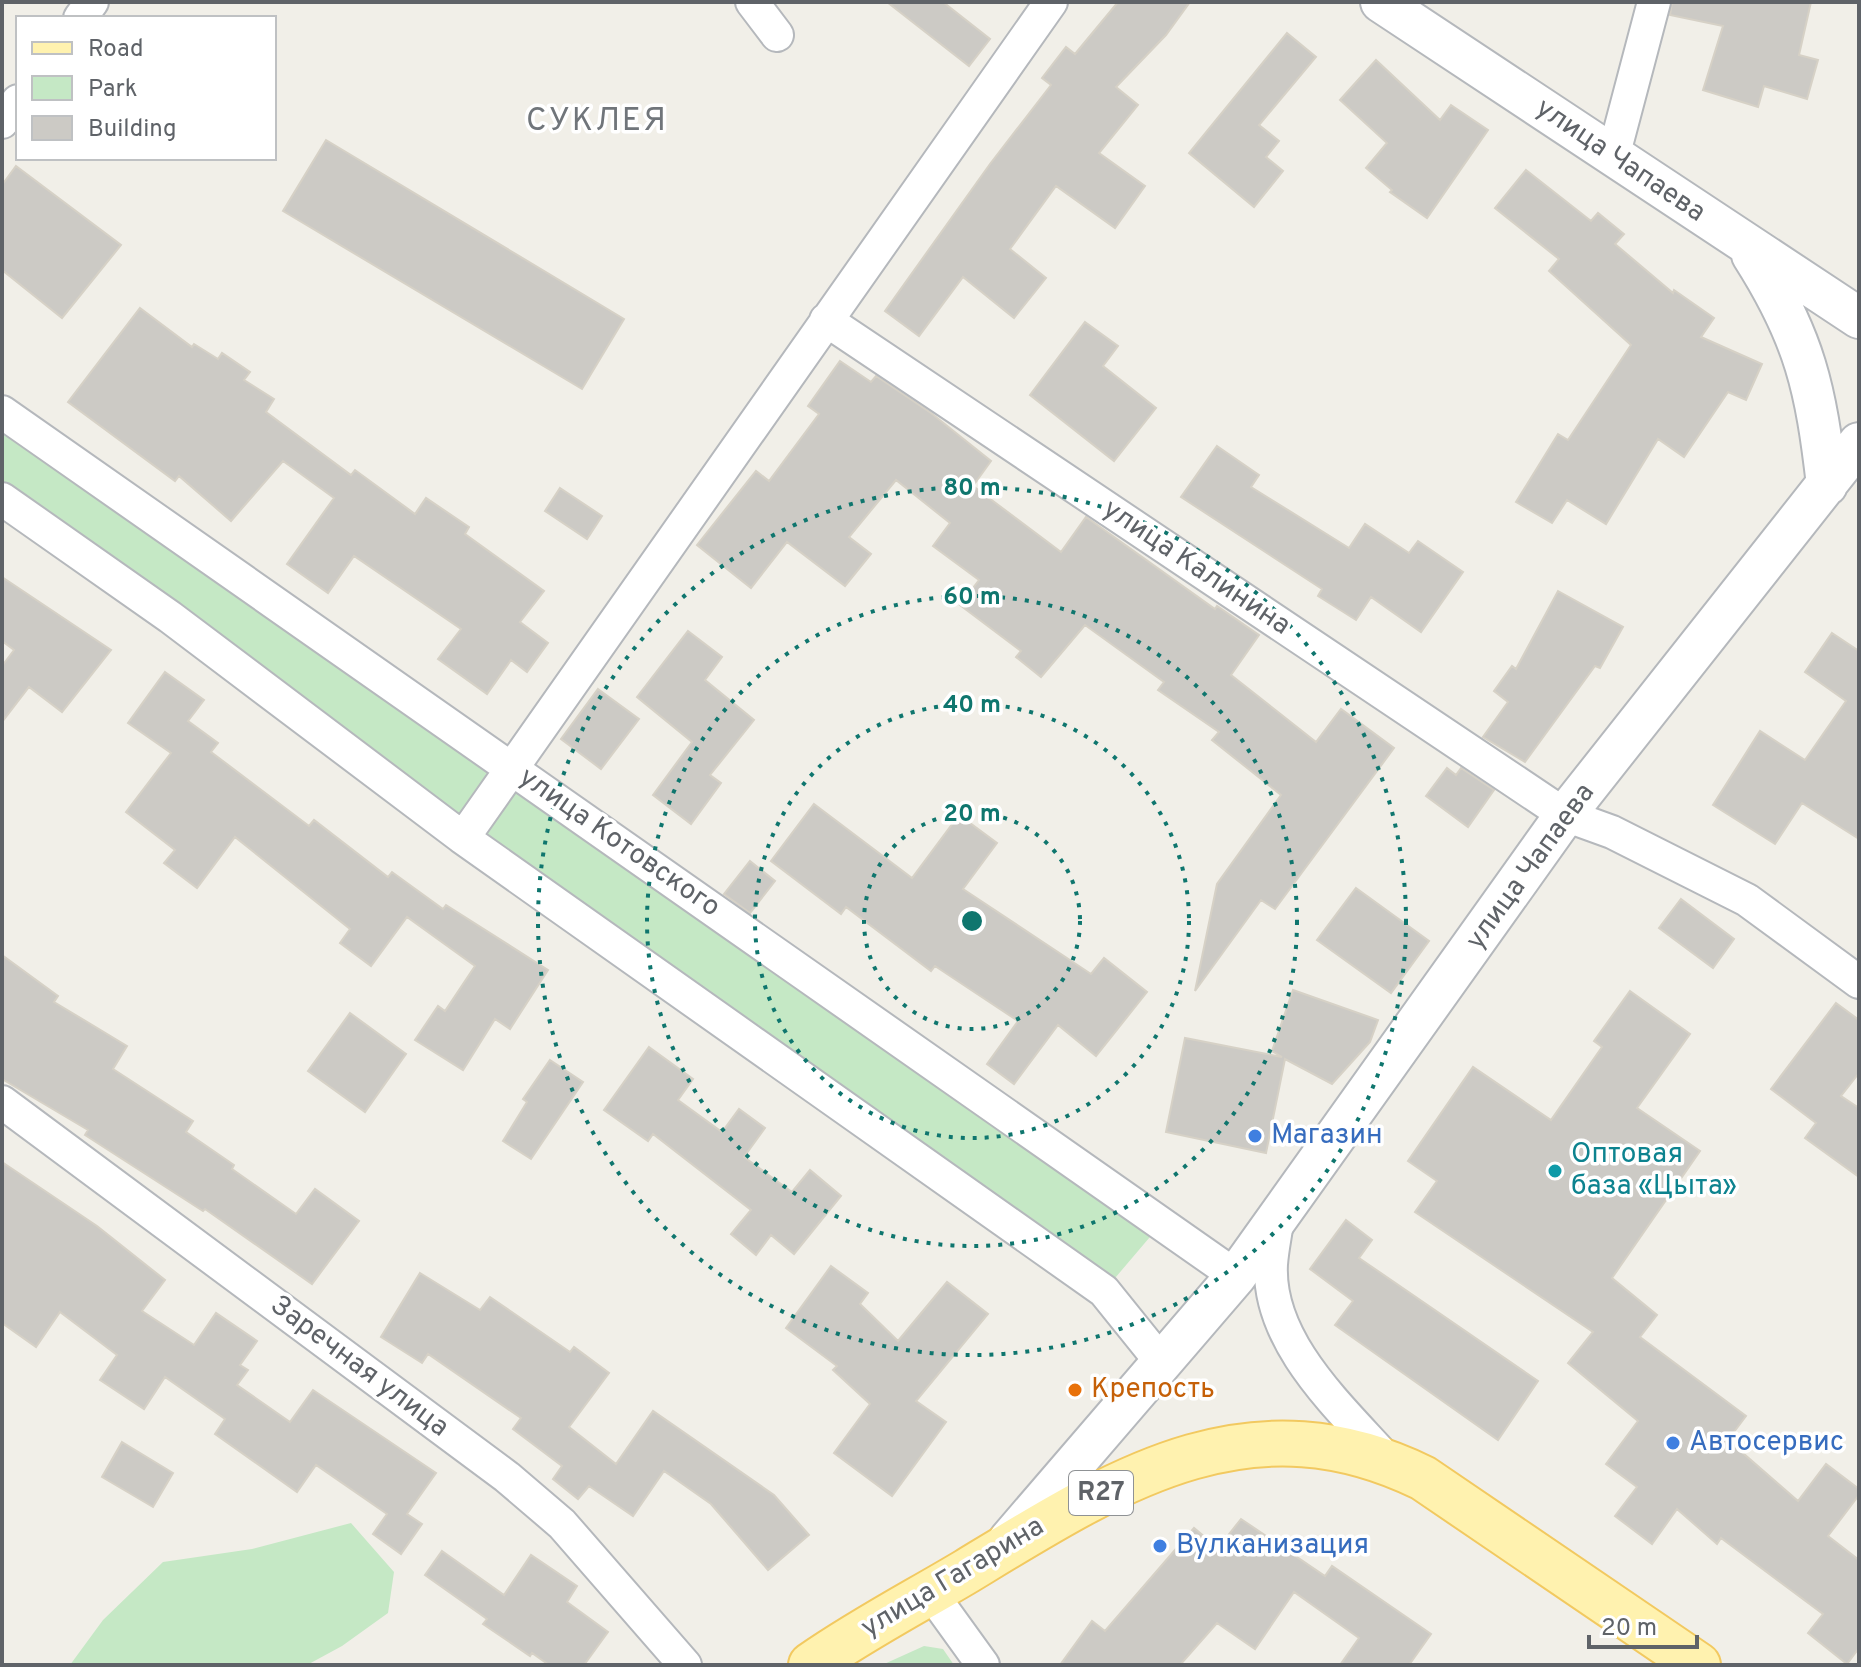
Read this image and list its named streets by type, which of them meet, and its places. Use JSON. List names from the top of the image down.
{
  "streets": {
    "main road": ["R27", "улица Гагарина"],
    "street": [
      "улица Чапаева",
      "улица Калинина",
      "улица Котовского",
      "Заречная улица"
    ]
  },
  "crossings": [
    ["улица Чапаева", "улица Калинина"],
    ["улица Чапаева", "улица Котовского"],
    ["улица Чапаева", "улица Гагарина"]
  ],
  "districts": ["СУКЛЕЯ"],
  "places": [
    "Магазин",
    "Оптовая база «Цыта»",
    "Крепость",
    "Автосервис",
    "Вулканизация"
  ],
  "legend": ["Road", "Park", "Building"],
  "scale_bar": "20 m",
  "rings": [
    "80 m",
    "60 m",
    "40 m",
    "20 m"
  ]
}
